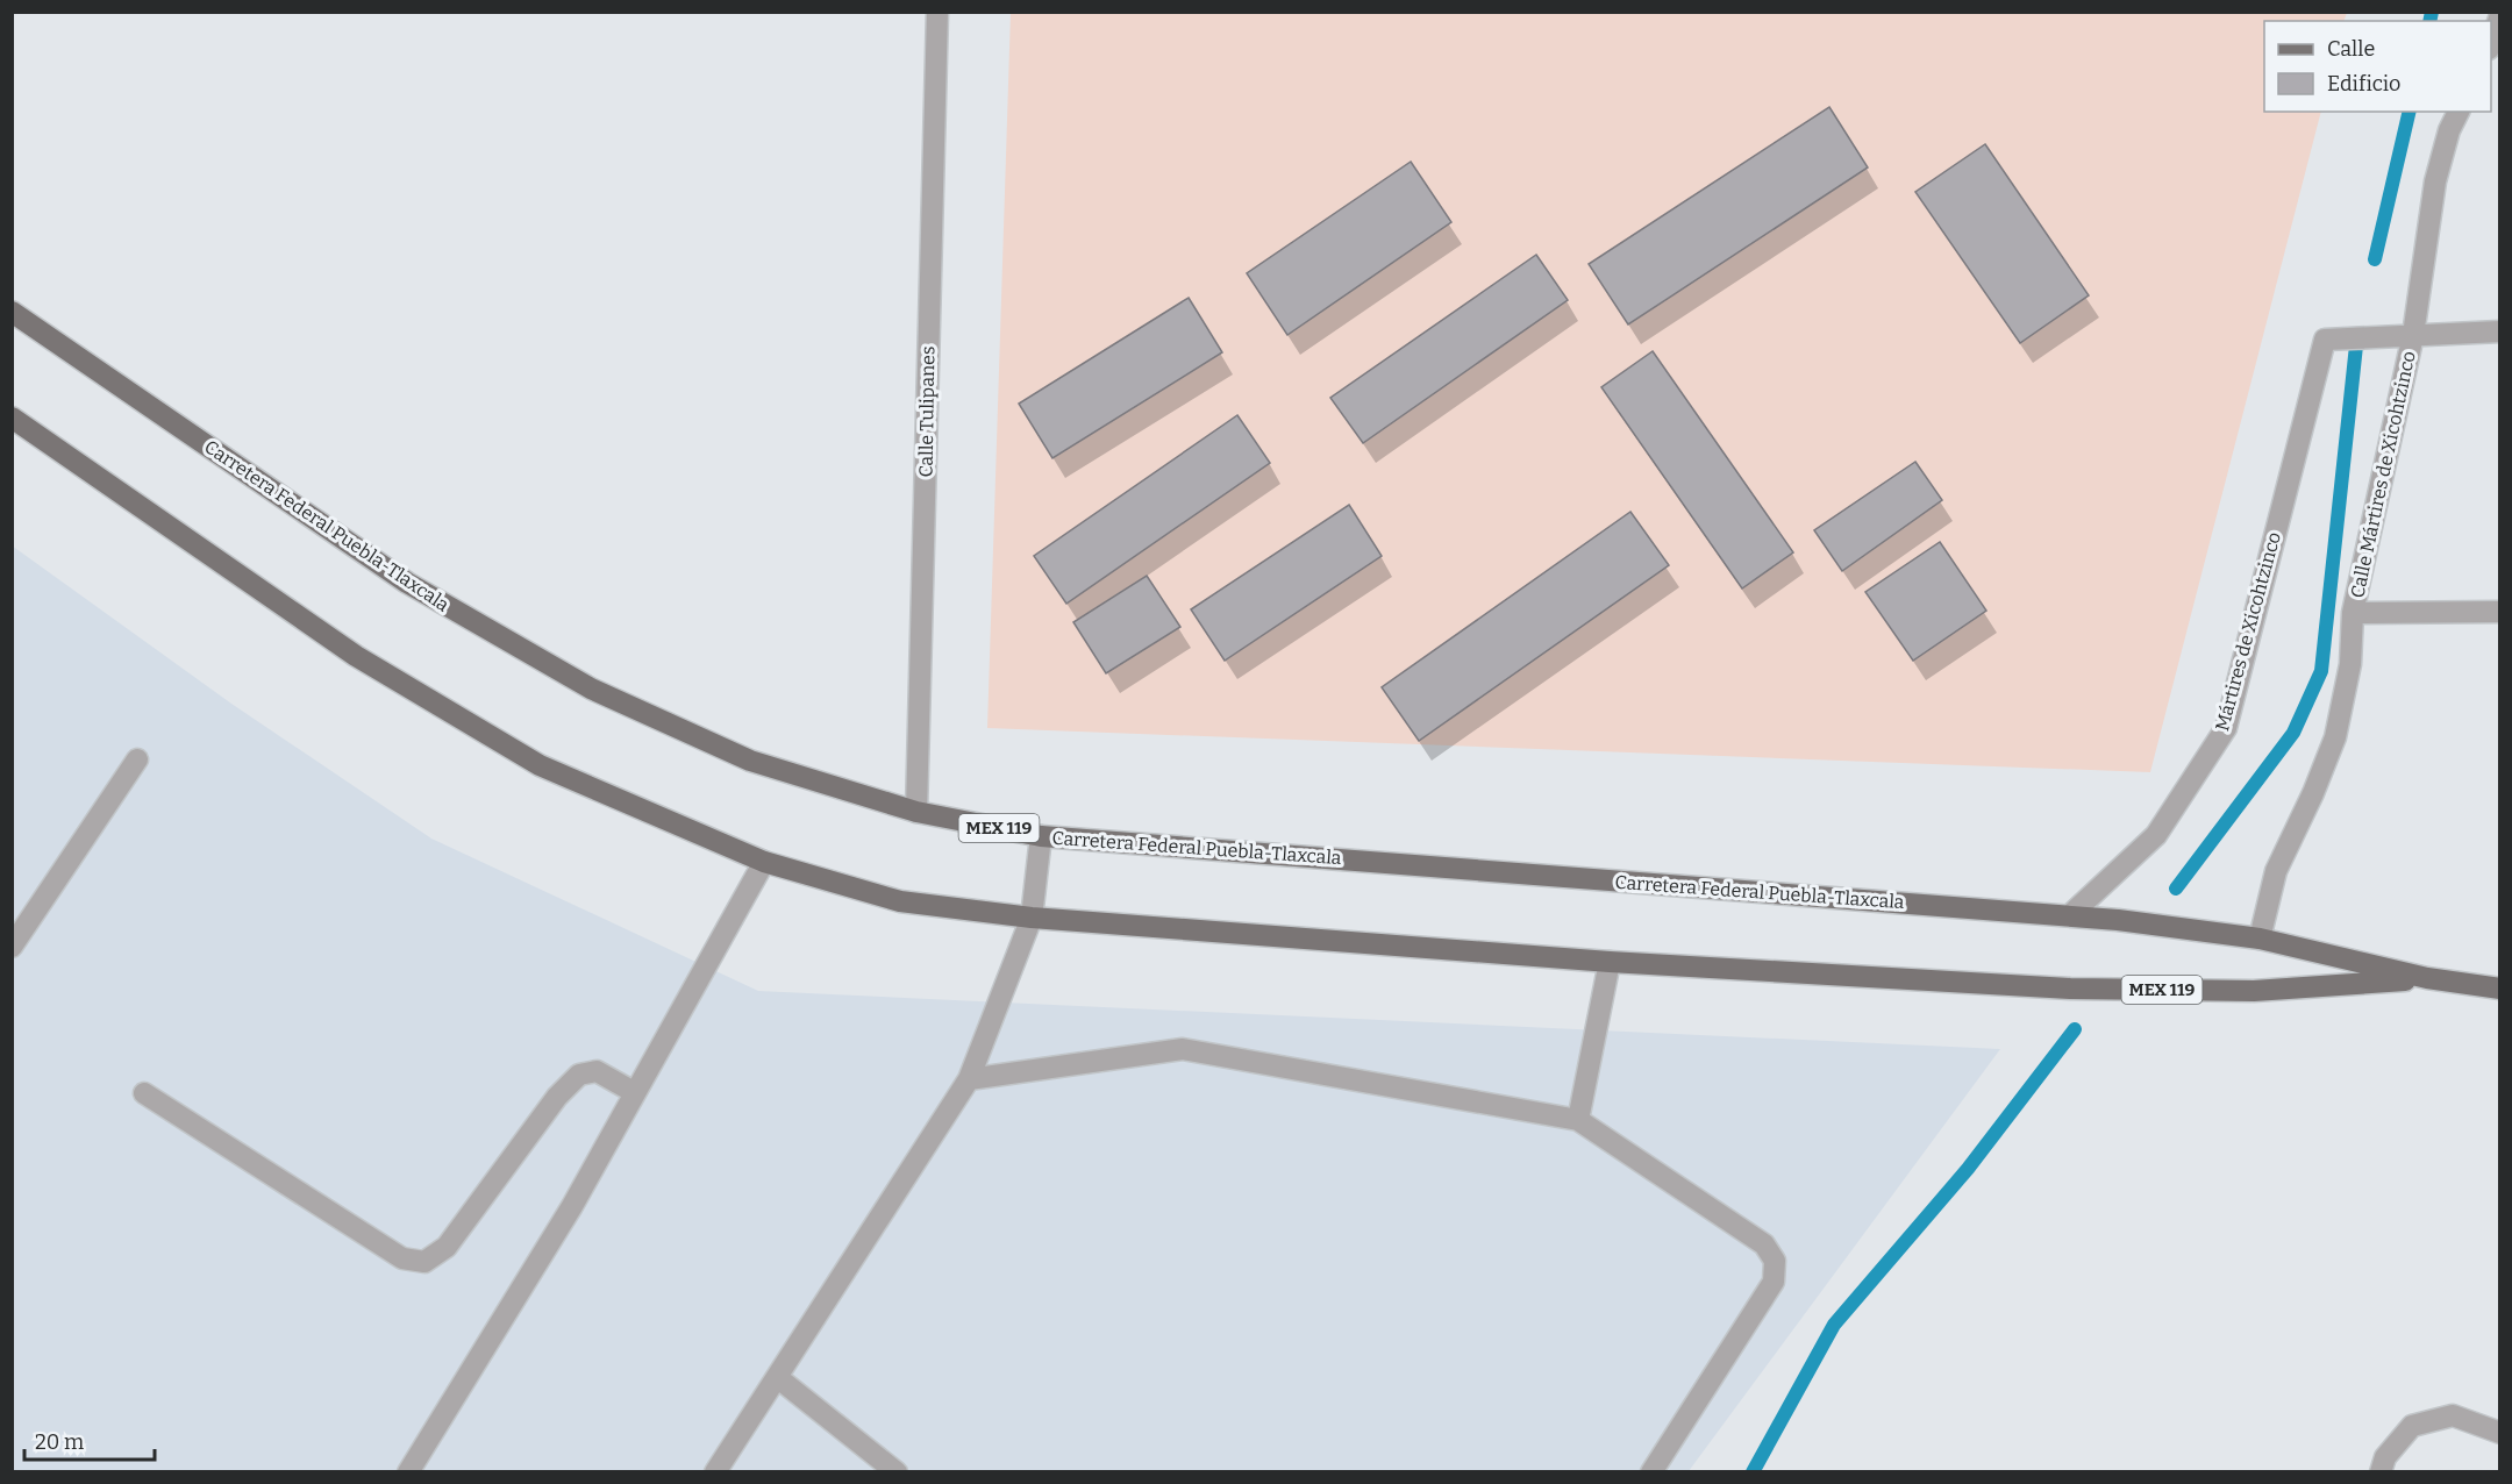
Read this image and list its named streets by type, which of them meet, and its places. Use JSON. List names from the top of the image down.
{
  "streets": {
    "main road": ["Carretera Federal Puebla-Tlaxcala", "MEX 119"],
    "street": ["Calle Tulipanes", "Calle Mártires de Xicohtzinco", "Mártires de Xicohtzinco"]
  },
  "crossings": [
    ["Calle Tulipanes", "Carretera Federal Puebla-Tlaxcala"],
    ["Calle Mártires de Xicohtzinco", "Carretera Federal Puebla-Tlaxcala"],
    ["Calle Mártires de Xicohtzinco", "Mártires de Xicohtzinco"],
    ["Carretera Federal Puebla-Tlaxcala", "Mártires de Xicohtzinco"]
  ],
  "legend": ["Calle", "Edificio"],
  "scale_bar": "20 m"
}
